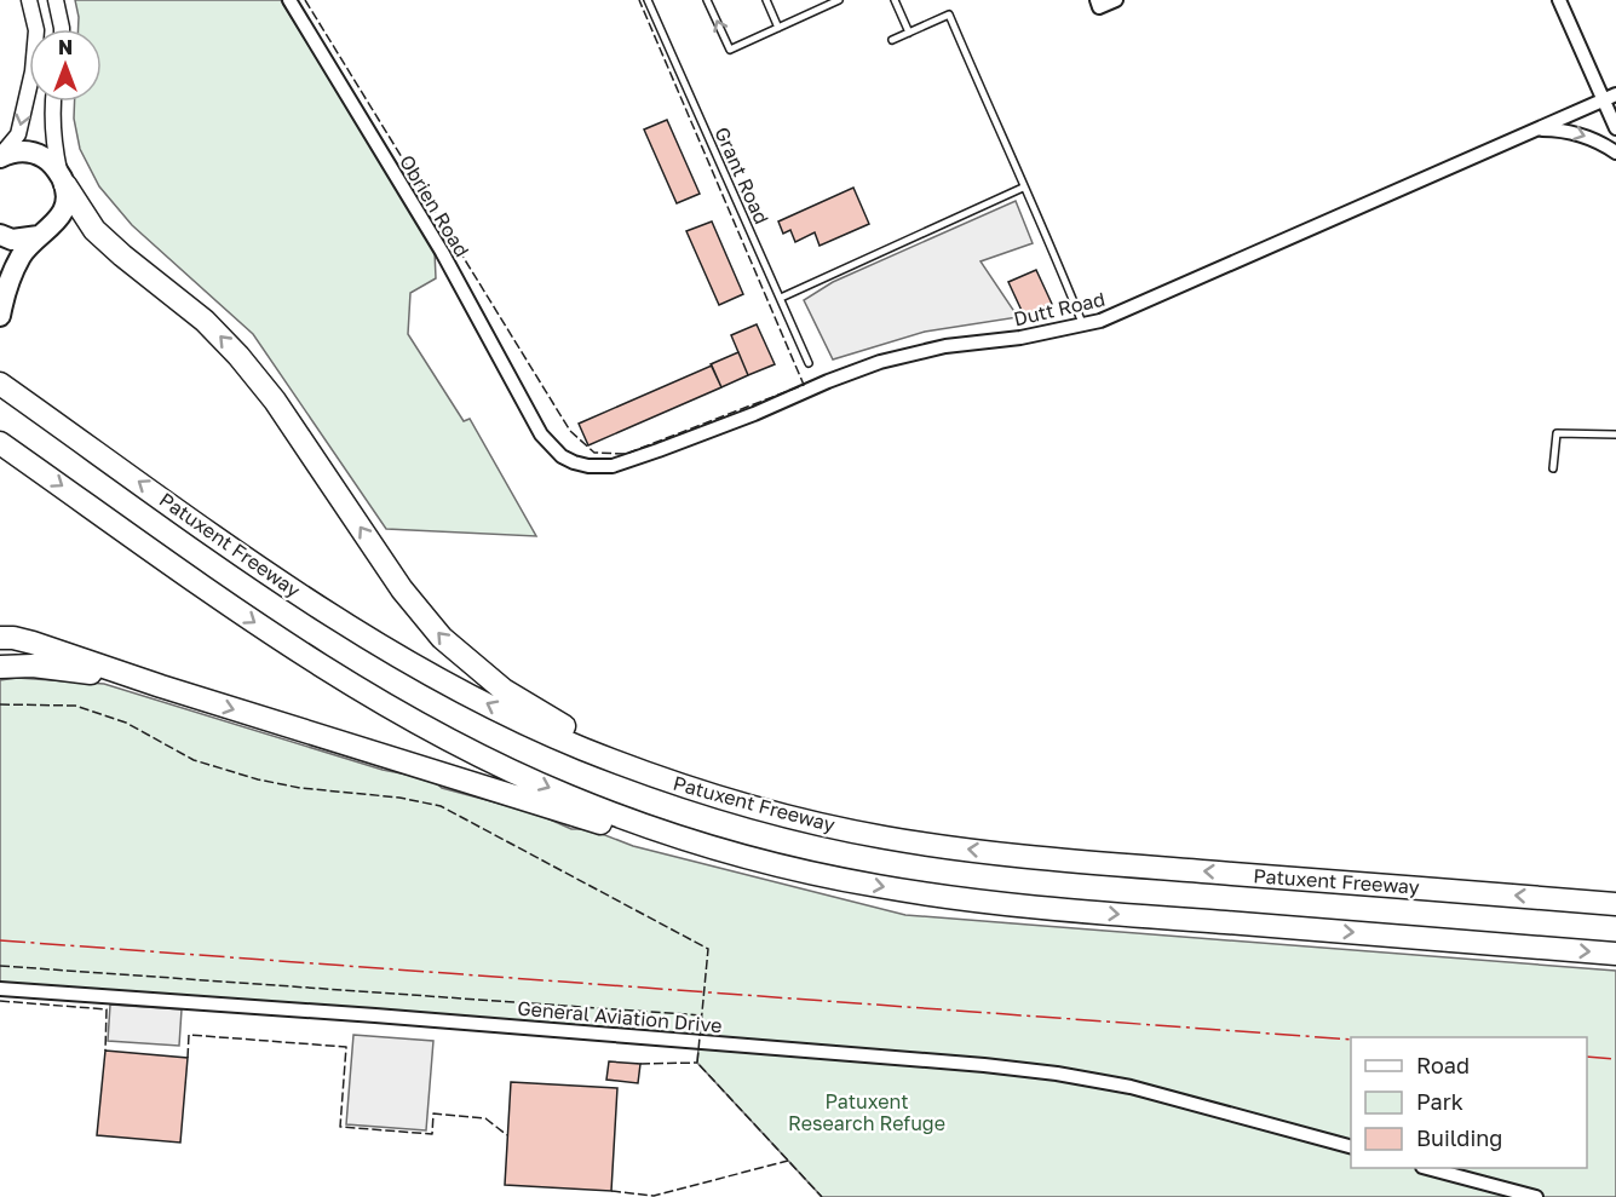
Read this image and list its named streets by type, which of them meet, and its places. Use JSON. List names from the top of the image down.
{
  "streets": {
    "highway": ["Patuxent Freeway"],
    "street": ["Obrien Road", "Dutt Road", "General Aviation Drive"],
    "lane": ["Grant Road"]
  },
  "crossings": [
    ["Obrien Road", "Dutt Road"]
  ],
  "parks": ["Patuxent Research Refuge"],
  "legend": ["Road", "Park", "Building"],
  "north": "top"
}
